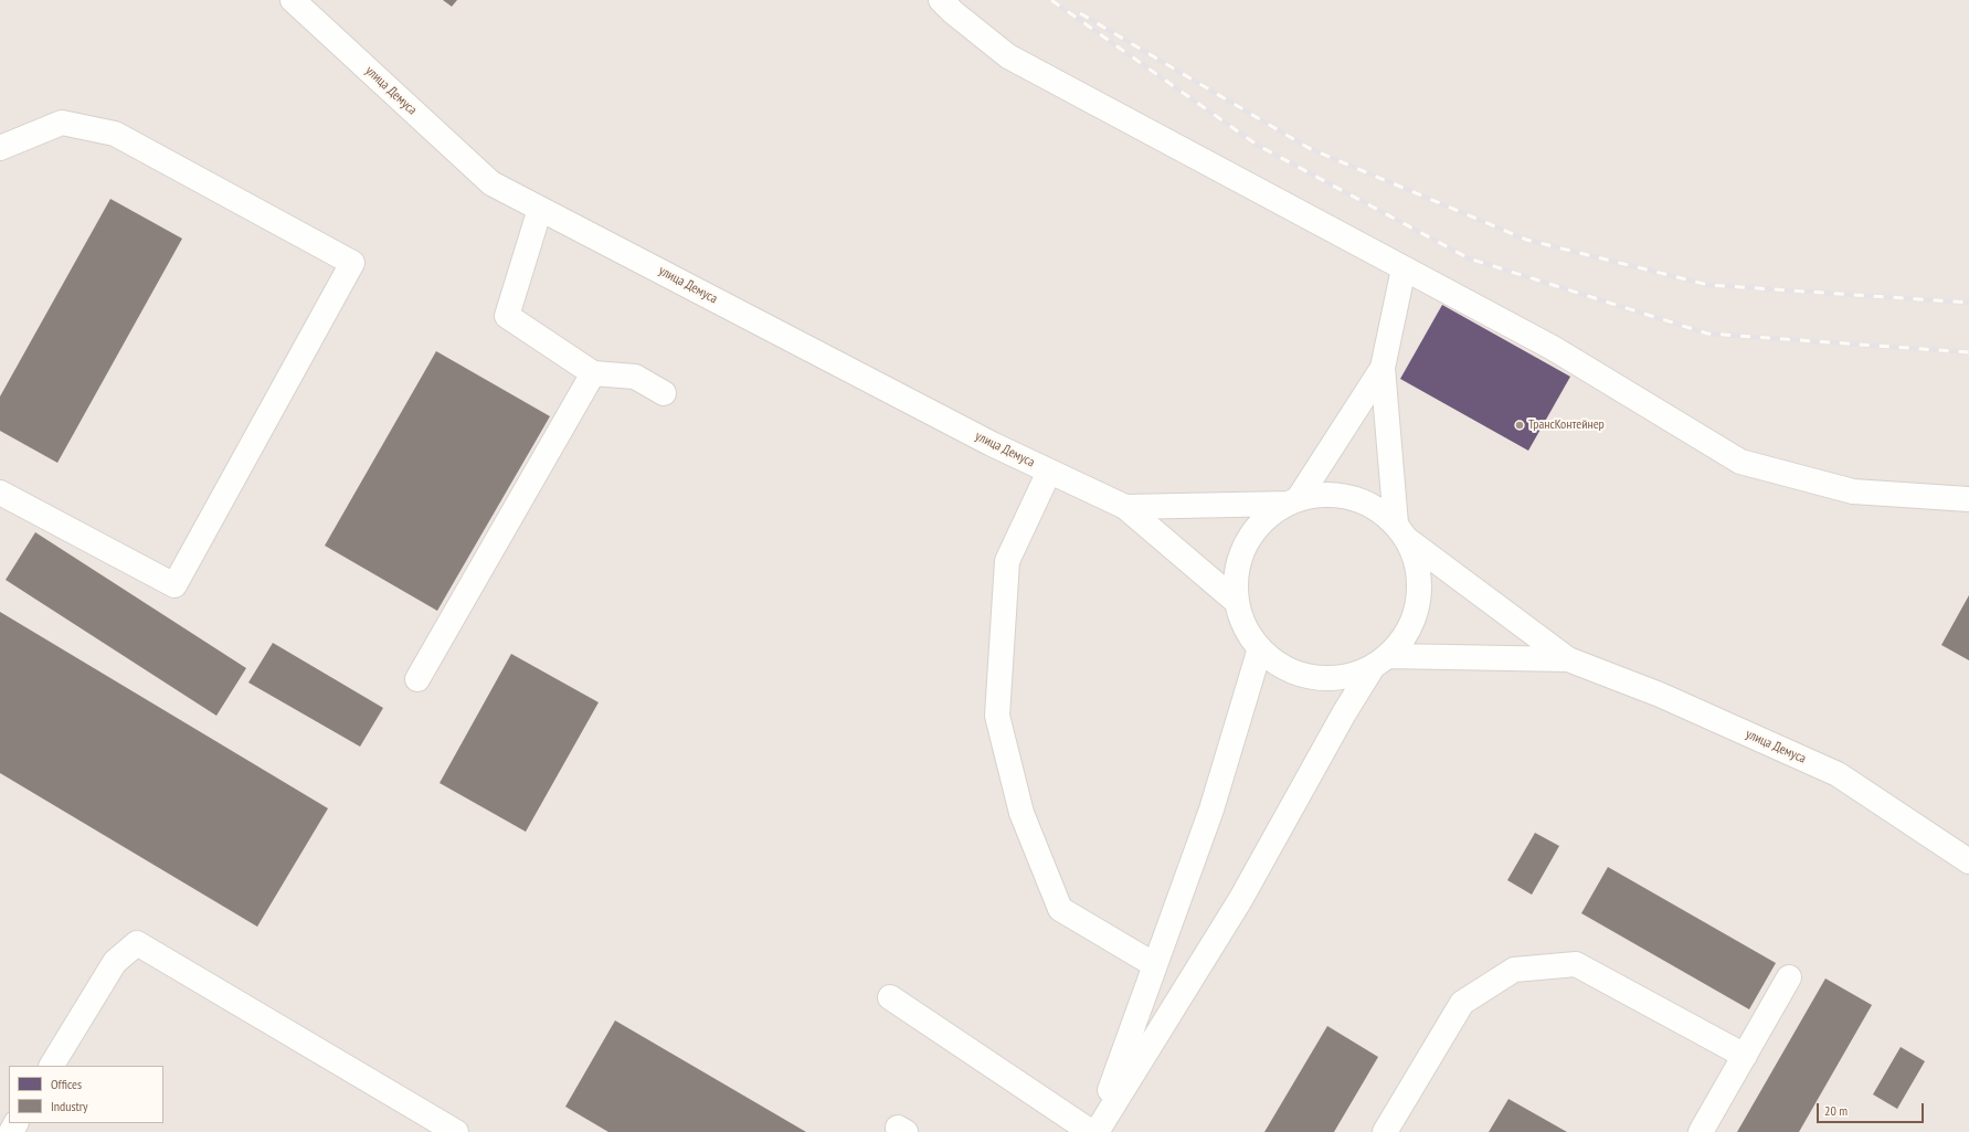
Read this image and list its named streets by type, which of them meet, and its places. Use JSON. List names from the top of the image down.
{
  "streets": {
    "street": ["улица Демуса"]
  },
  "places": ["ТрансКонтейнер"],
  "legend": ["Offices", "Industry"],
  "scale_bar": "20 m"
}
